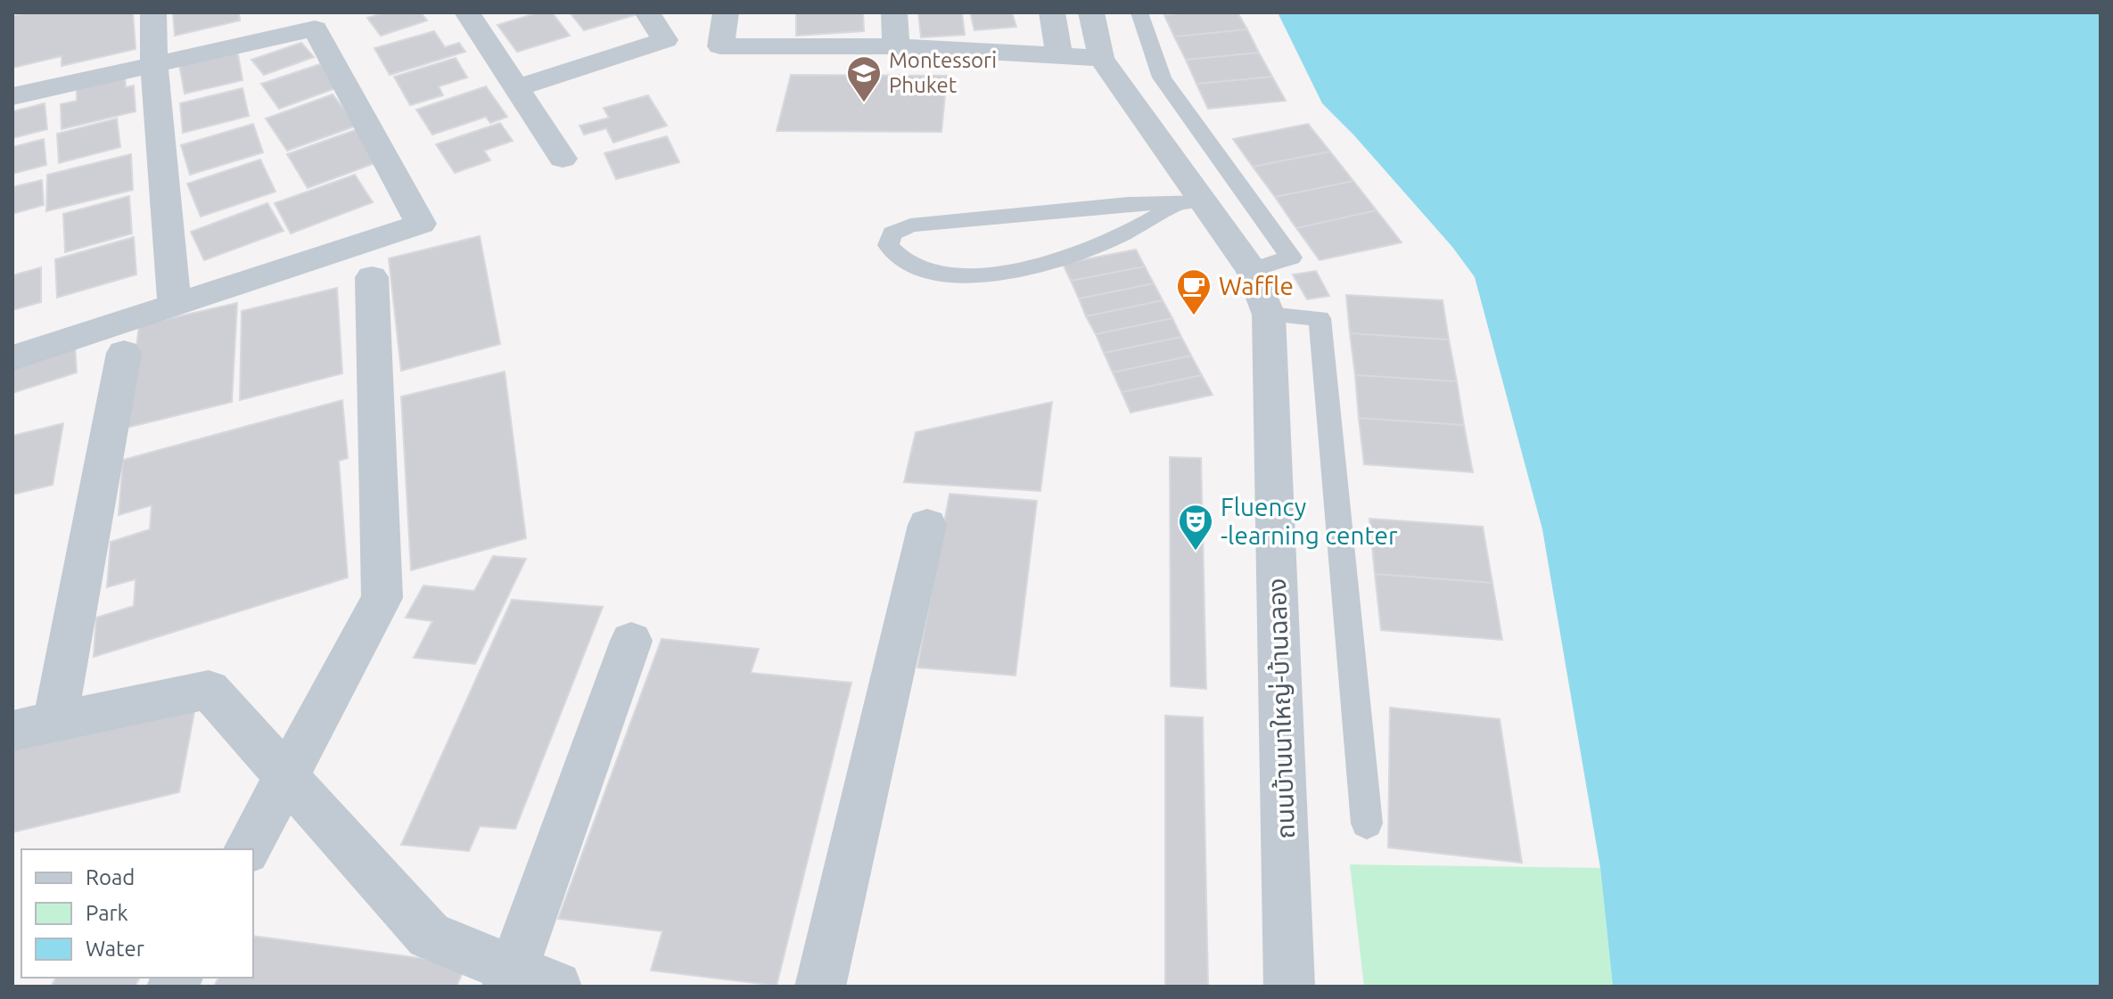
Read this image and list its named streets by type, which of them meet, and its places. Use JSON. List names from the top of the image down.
{
  "streets": {
    "street": ["ถนนบ้านนาใหญ่-บ้านฉลอง"]
  },
  "places": {
    "school or university": ["Montessori Phuket"],
    "cafe": ["Waffle"],
    "theatre": ["Fluency -learning center"]
  },
  "legend": ["Road", "Park", "Water"]
}
